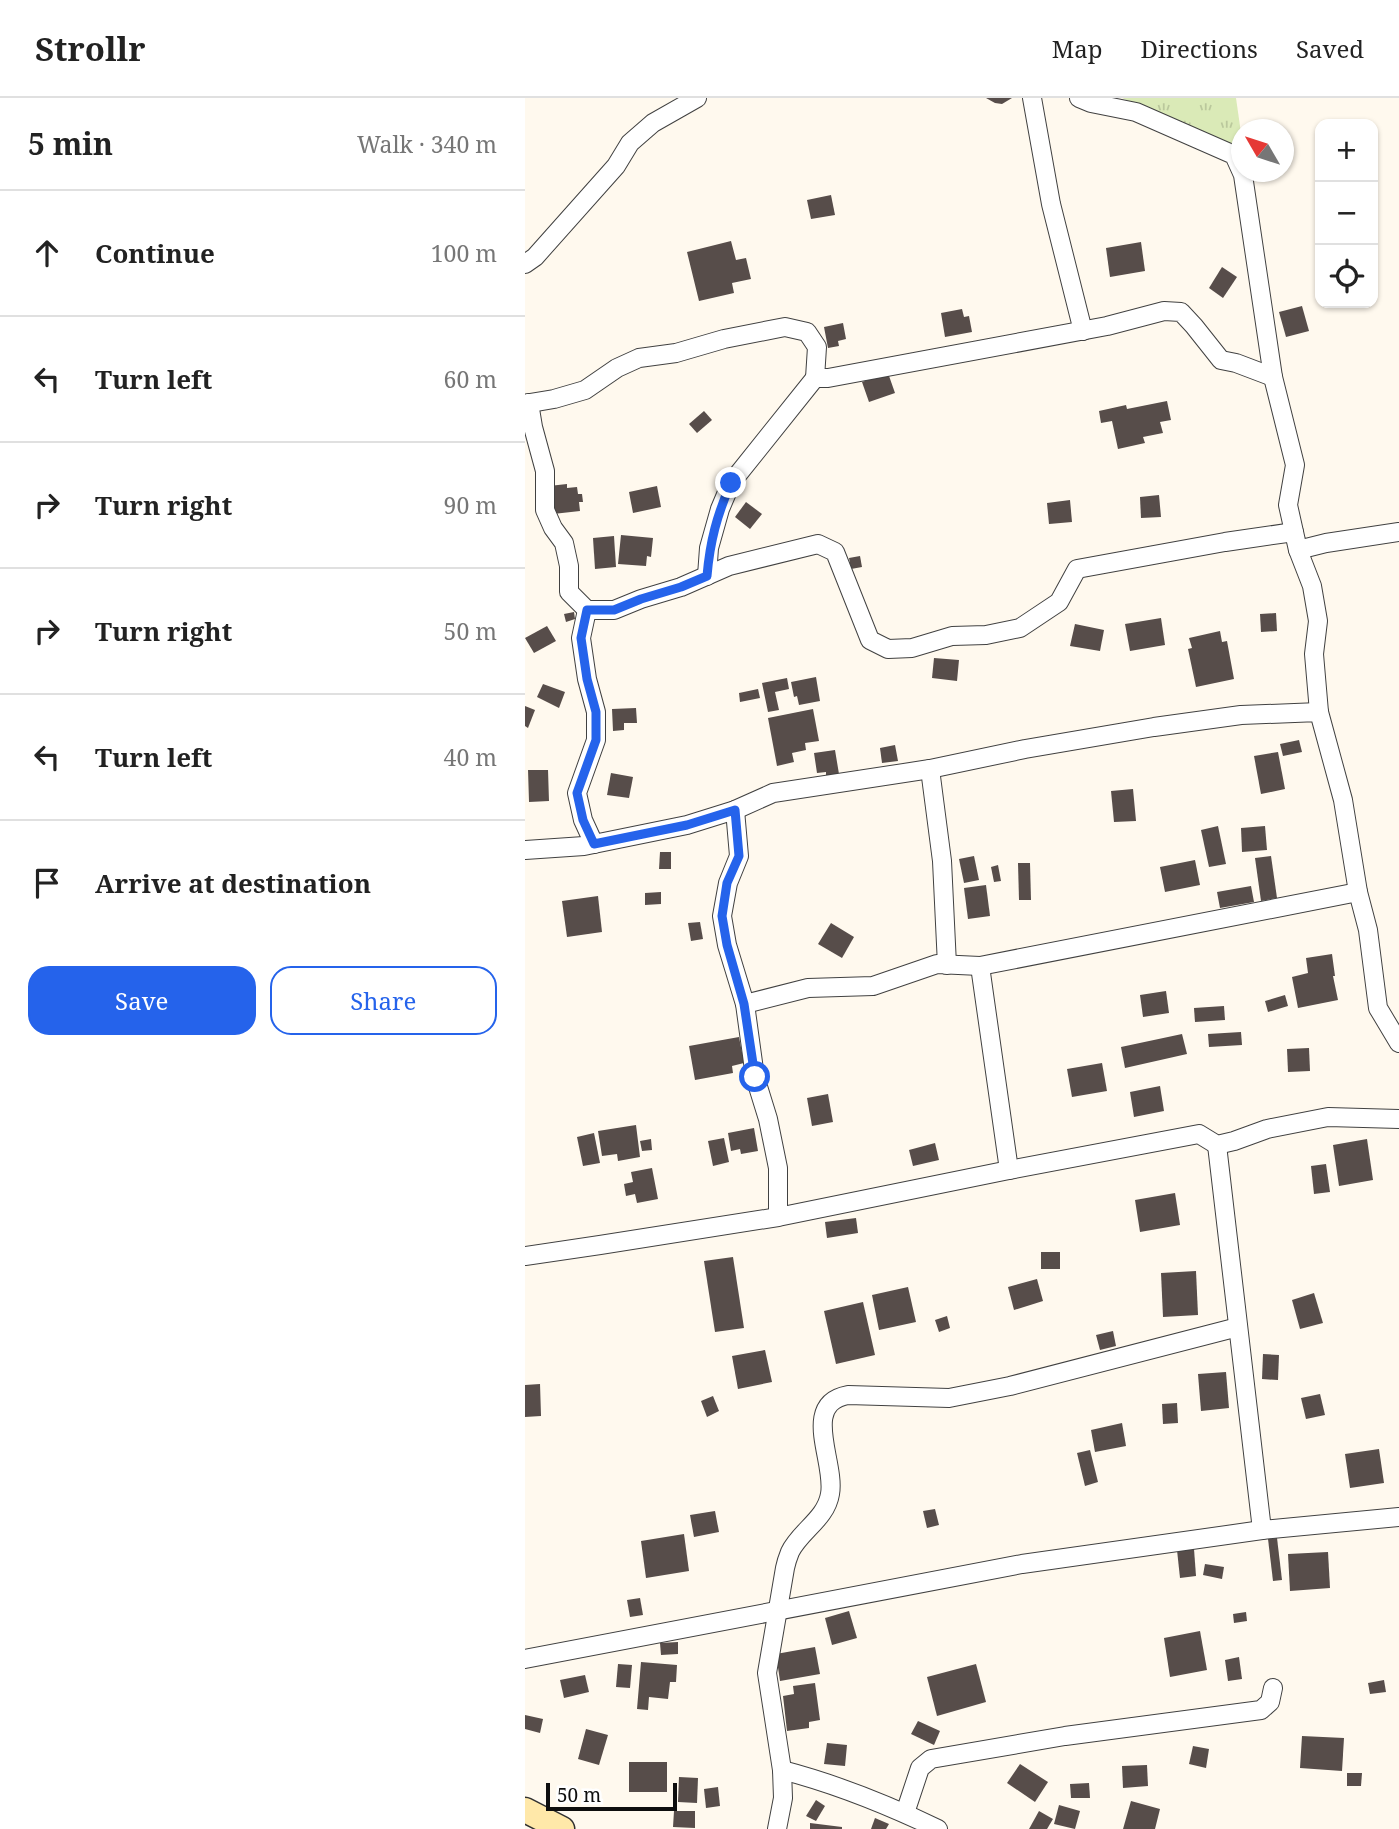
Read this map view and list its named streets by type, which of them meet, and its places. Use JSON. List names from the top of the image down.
{
  "scale_bar": "50 m",
  "north": "top left",
  "page": {
    "header": "Strollr",
    "nav": ["Map", "Directions", "Saved"],
    "heading": ["5 min", "Walk · 340 m"],
    "map_buttons": ["+", "−"],
    "list": [
      ["Continue", "100 m"],
      ["Turn left", "60 m"],
      ["Turn right", "90 m"],
      ["Turn right", "50 m"],
      ["Turn left", "40 m"],
      "Arrive at destination"
    ],
    "buttons": ["Save", "Share"],
    "scale": "50 m"
  }
}
